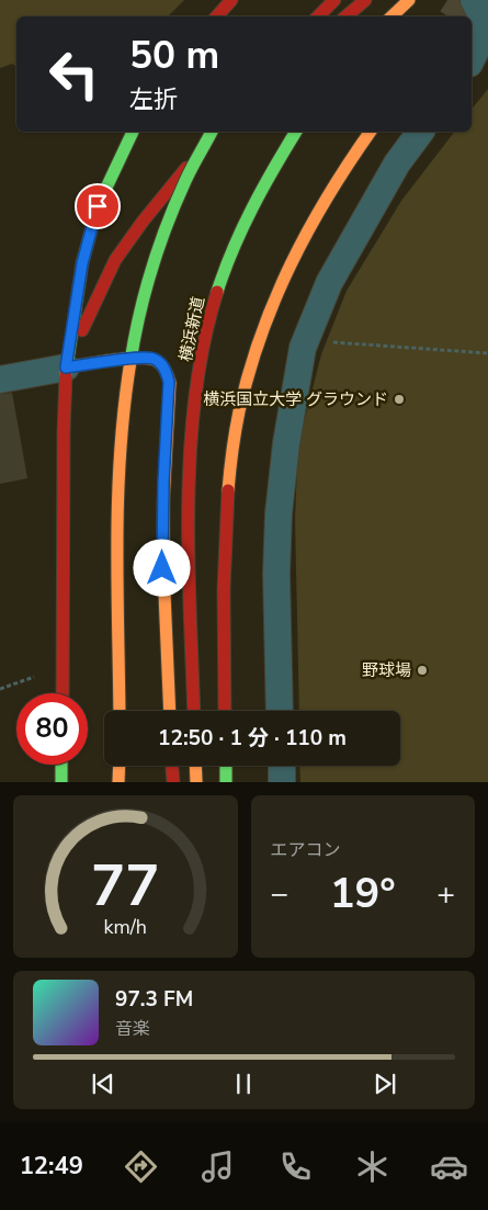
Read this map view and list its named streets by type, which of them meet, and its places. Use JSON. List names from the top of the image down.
{
  "streets": {
    "main road": ["横浜新道"]
  },
  "places": ["横浜国立大学 グラウンド", "野球場"],
  "page": {
    "turn": ["50 m", "左折"],
    "limit": "80",
    "trip": "12:50 · 1 分 · 110 m",
    "tile": "エアコン",
    "heat": ["−", "19°", "+"],
    "song": ["97.3 FM", "音楽"],
    "tabs": "12:49",
    "gauge": ["77", "km/h"]
  }
}
